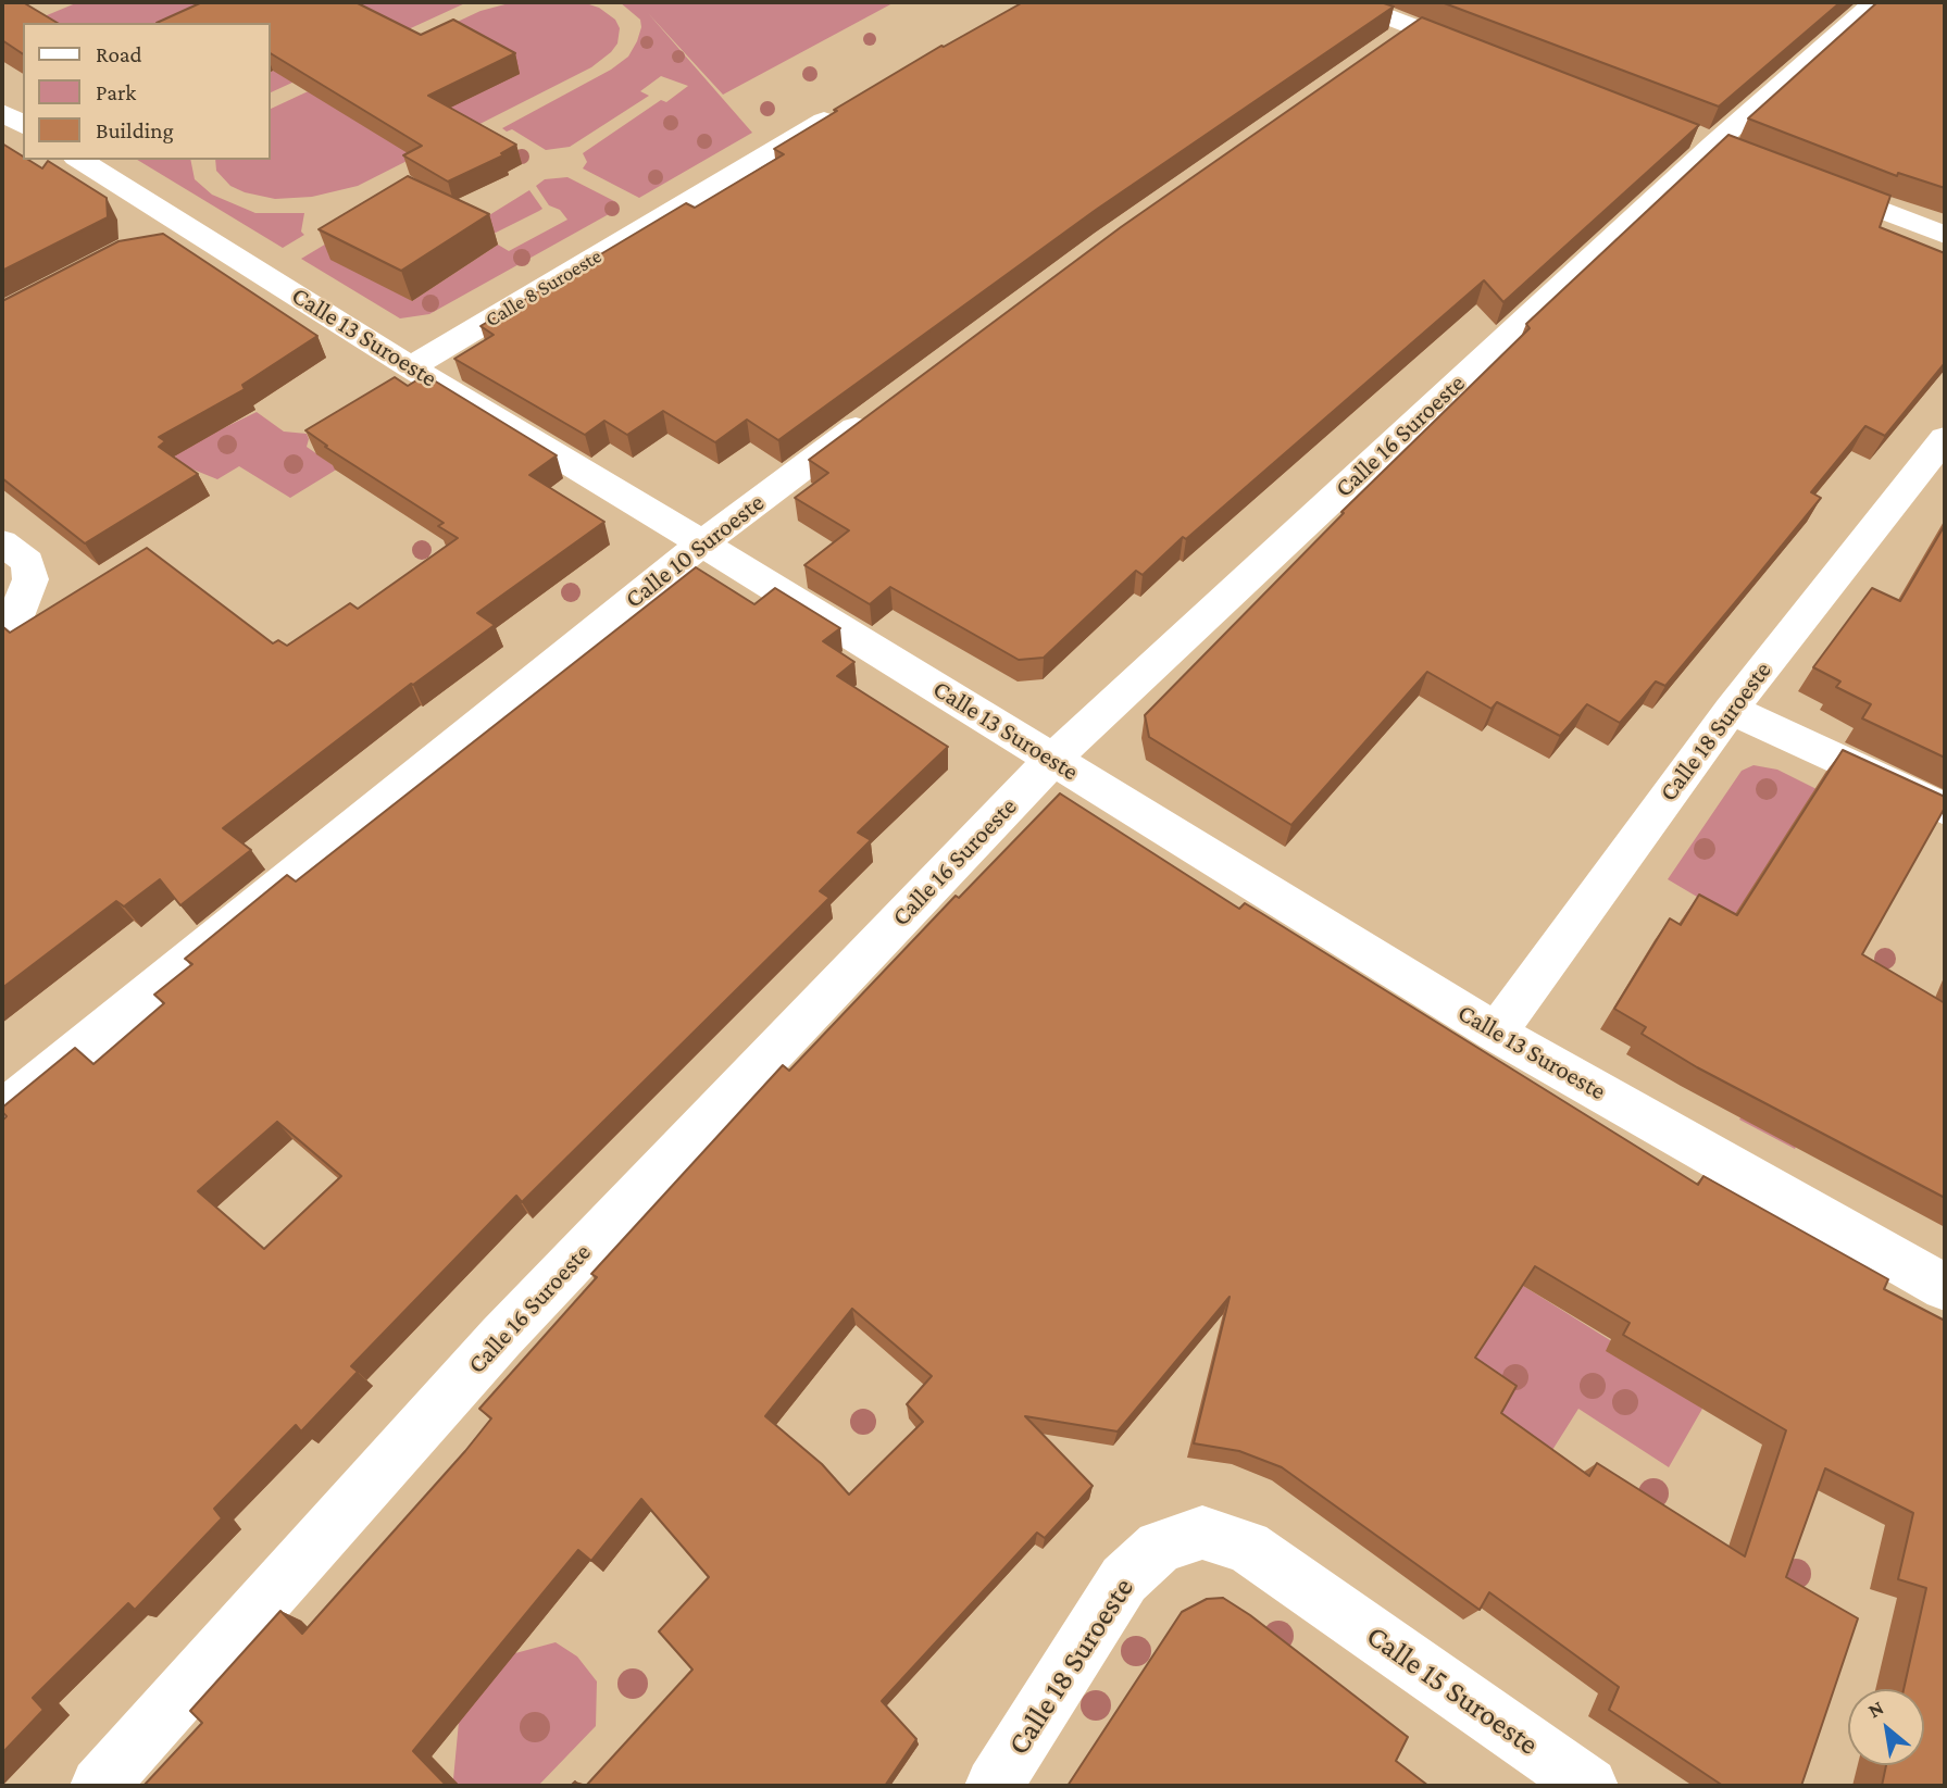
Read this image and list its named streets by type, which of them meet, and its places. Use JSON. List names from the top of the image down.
{
  "streets": {
    "street": [
      "Calle 8 Suroeste",
      "Calle 13 Suroeste",
      "Calle 16 Suroeste",
      "Calle 10 Suroeste",
      "Calle 18 Suroeste",
      "Calle 15 Suroeste"
    ]
  },
  "crossings": [
    ["Calle 8 Suroeste", "Calle 13 Suroeste"],
    ["Calle 13 Suroeste", "Calle 16 Suroeste"],
    ["Calle 13 Suroeste", "Calle 10 Suroeste"],
    ["Calle 13 Suroeste", "Calle 18 Suroeste"],
    ["Calle 18 Suroeste", "Calle 15 Suroeste"]
  ],
  "legend": ["Road", "Park", "Building"],
  "north": "top left"
}
